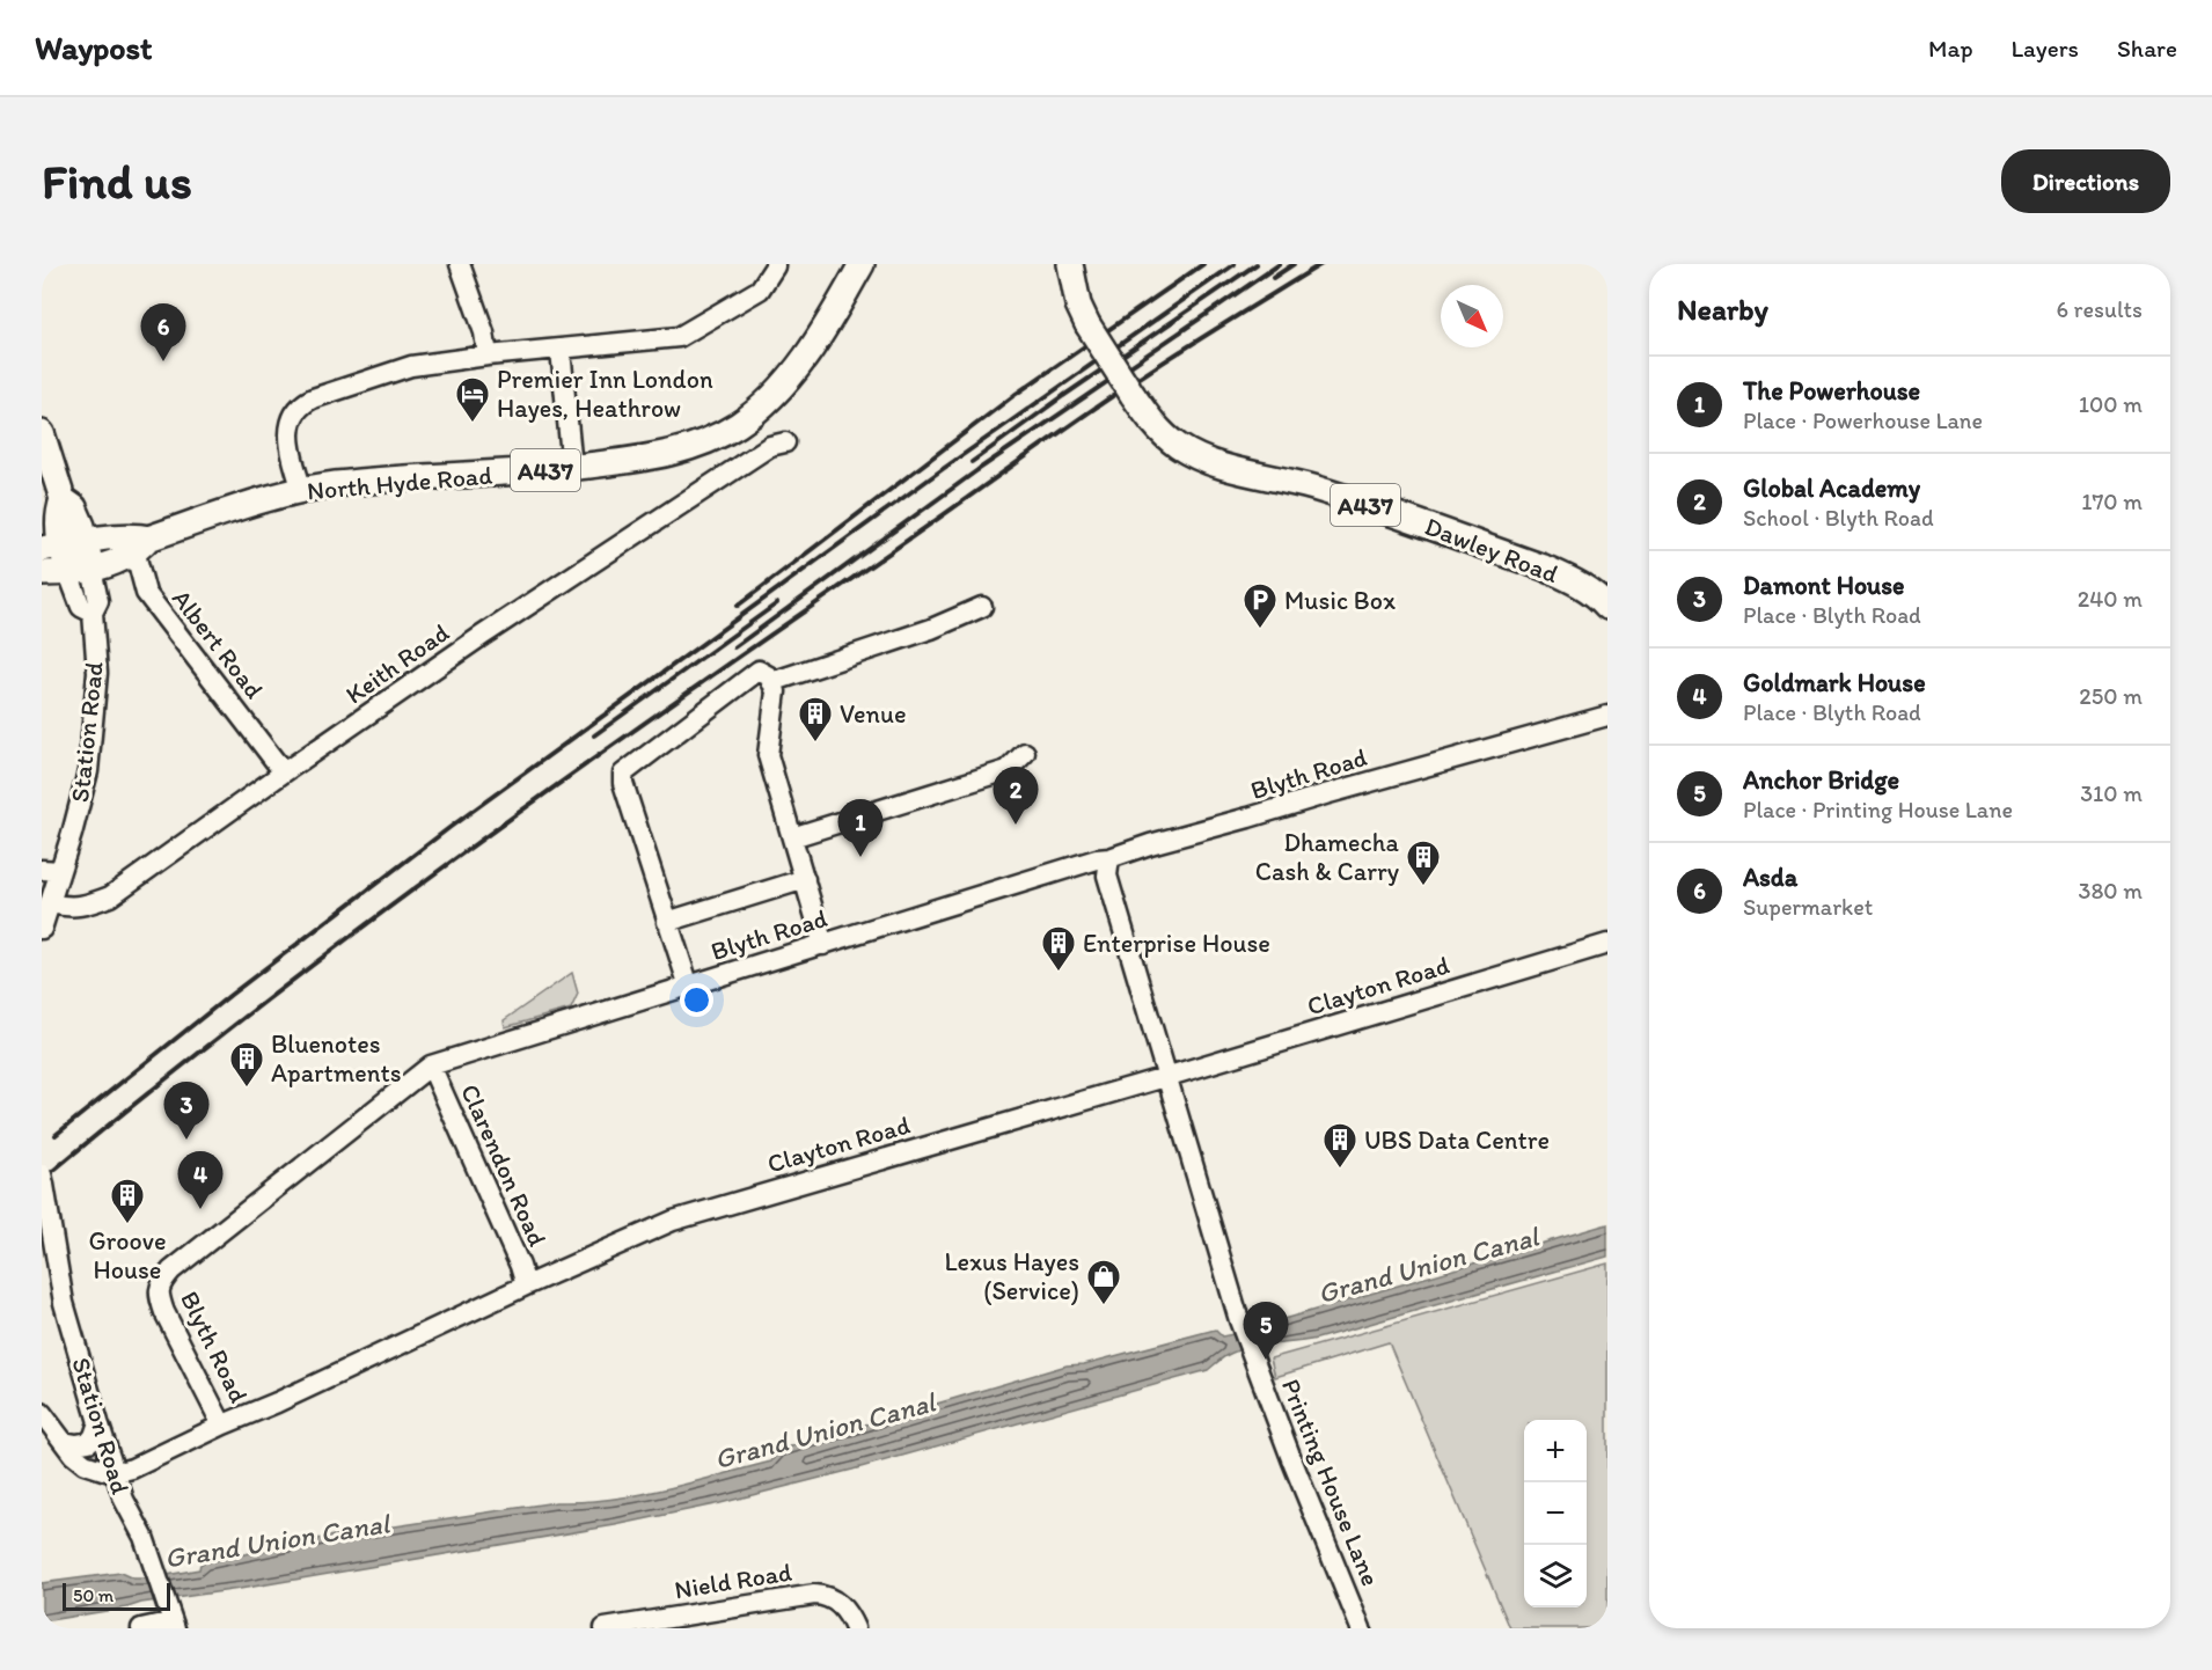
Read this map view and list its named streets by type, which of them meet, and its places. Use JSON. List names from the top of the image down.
{
  "streets": {
    "main road": [
      "A437",
      "North Hyde Road",
      "Dawley Road",
      "Station Road"
    ],
    "street": [
      "Albert Road",
      "Keith Road",
      "Blyth Road",
      "Clayton Road",
      "Clarendon Road",
      "Printing House Lane",
      "Nield Road"
    ]
  },
  "crossings": [
    ["North Hyde Road", "Albert Road"],
    ["North Hyde Road", "Station Road"],
    ["Albert Road", "Keith Road"],
    ["Keith Road", "Station Road"],
    ["Station Road", "Clayton Road"],
    ["Blyth Road", "Clayton Road"],
    ["Blyth Road", "Clarendon Road"],
    ["Blyth Road", "Printing House Lane"],
    ["Clayton Road", "Clarendon Road"],
    ["Clayton Road", "Printing House Lane"]
  ],
  "water": ["Grand Union Canal"],
  "places": {
    "hotel": ["Premier Inn London Hayes, Heathrow"],
    "parking": ["Music Box"],
    "building": [
      "Venue",
      "Dhamecha Cash & Carry",
      "Enterprise House",
      "Bluenotes Apartments",
      "UBS Data Centre",
      "Groove House"
    ],
    "shop": ["Lexus Hayes (Service)"]
  },
  "scale_bar": "50 m",
  "north": "bottom right",
  "page": {
    "header": "Waypost",
    "nav": ["Map", "Layers", "Share"],
    "buttons": "Directions",
    "title": "Find us",
    "heading": ["Nearby", "6 results"],
    "pins": [
      "6",
      "2",
      "1",
      "3",
      "4",
      "5"
    ],
    "list": [
      {
        "mark": "1",
        "name": "The Powerhouse",
        "note": "Place · Powerhouse Lane",
        "value": "100 m"
      },
      {
        "mark": "2",
        "name": "Global Academy",
        "note": "School · Blyth Road",
        "value": "170 m"
      },
      {
        "mark": "3",
        "name": "Damont House",
        "note": "Place · Blyth Road",
        "value": "240 m"
      },
      {
        "mark": "4",
        "name": "Goldmark House",
        "note": "Place · Blyth Road",
        "value": "250 m"
      },
      {
        "mark": "5",
        "name": "Anchor Bridge",
        "note": "Place · Printing House Lane",
        "value": "310 m"
      },
      {
        "mark": "6",
        "name": "Asda",
        "note": "Supermarket",
        "value": "380 m"
      }
    ],
    "map_buttons": ["+", "−"],
    "scale": "50 m"
  }
}
